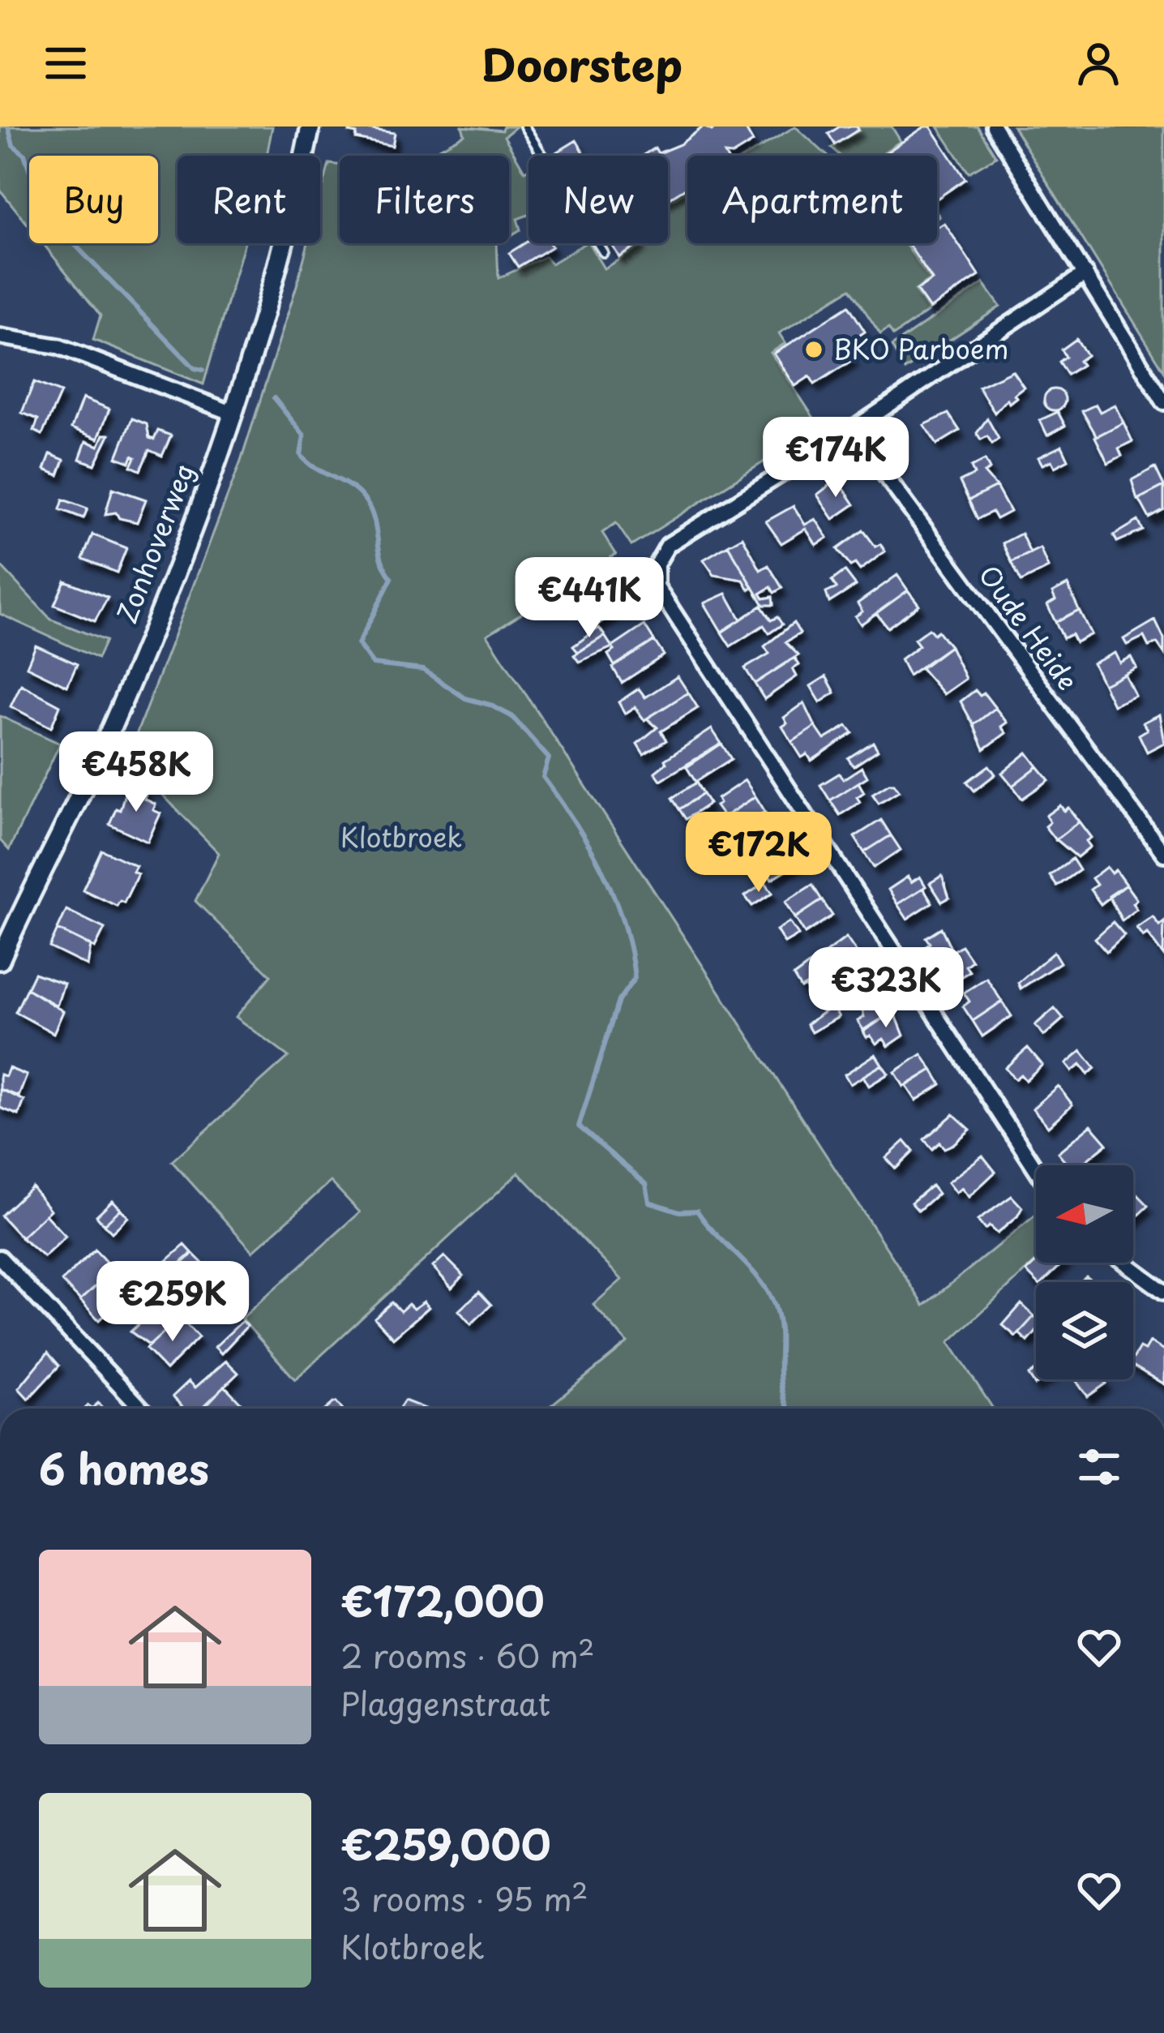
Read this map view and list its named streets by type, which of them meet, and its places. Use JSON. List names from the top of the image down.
{
  "streets": {
    "street": ["Zonhoverweg", "Oude Heide"]
  },
  "parks": ["Klotbroek"],
  "places": ["BKO Parboem"],
  "north": "left",
  "page": {
    "header": "Doorstep",
    "chip": [
      "Buy",
      "Rent",
      "Filters",
      "New",
      "Apartment"
    ],
    "price": [
      "€174K",
      "€441K",
      "€458K",
      "€172K",
      "€323K",
      "€259K"
    ],
    "heading": "6 homes",
    "list": [
      {
        "name": "€172,000",
        "note": "2 rooms · 60 m² · Plaggenstraat"
      },
      {
        "name": "€259,000",
        "note": "3 rooms · 95 m² · Klotbroek"
      }
    ]
  }
}
